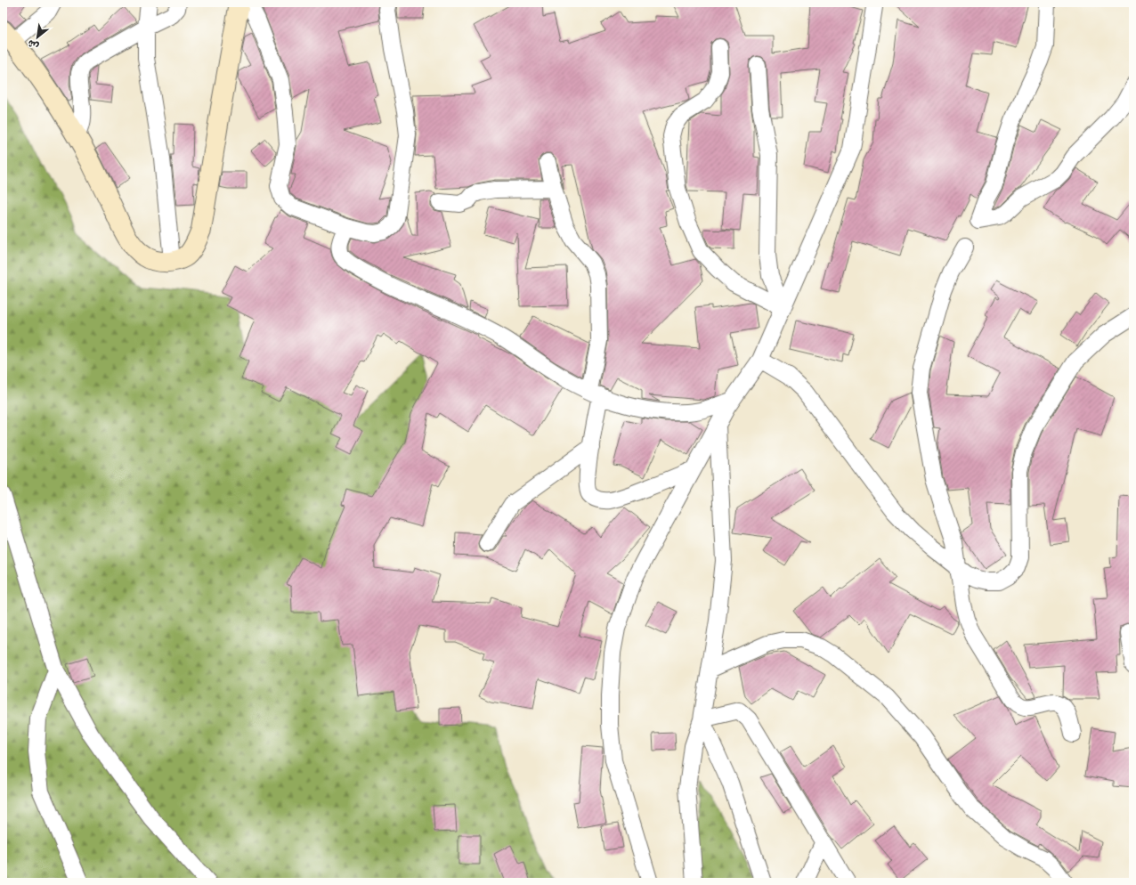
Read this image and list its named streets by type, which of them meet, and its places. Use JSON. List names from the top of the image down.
{
  "north": "bottom left"
}
